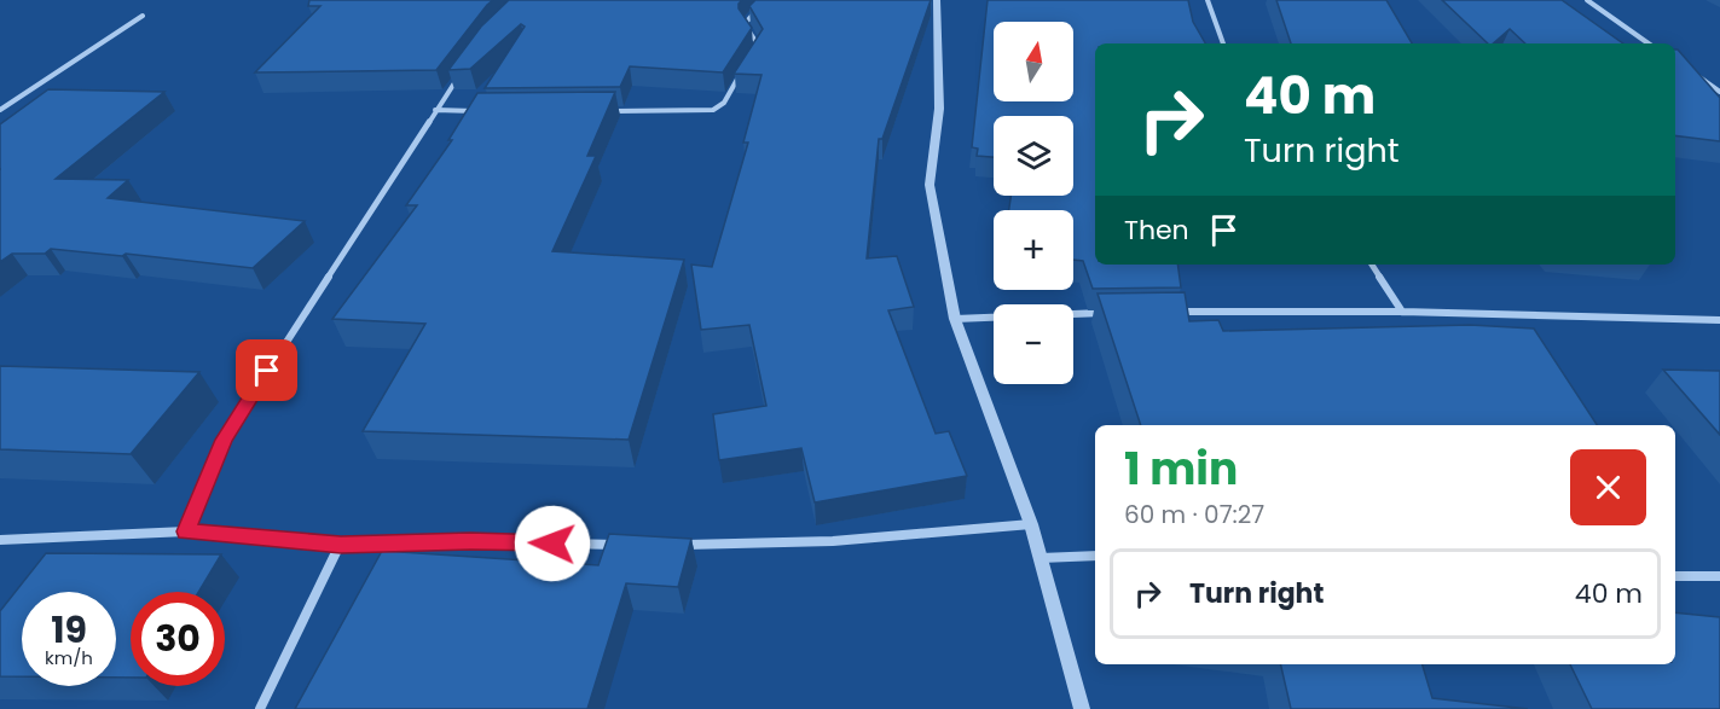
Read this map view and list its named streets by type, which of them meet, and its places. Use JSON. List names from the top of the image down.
{
  "north": "top",
  "page": {
    "map_buttons": ["+", "−"],
    "turn": ["40 m", "Turn right"],
    "then": "Then",
    "heading": ["1 min", "60 m · 07:27"],
    "list": [
      {
        "name": "Turn right",
        "value": "40 m"
      }
    ],
    "speed": "19 km/h",
    "limit": "30"
  }
}
